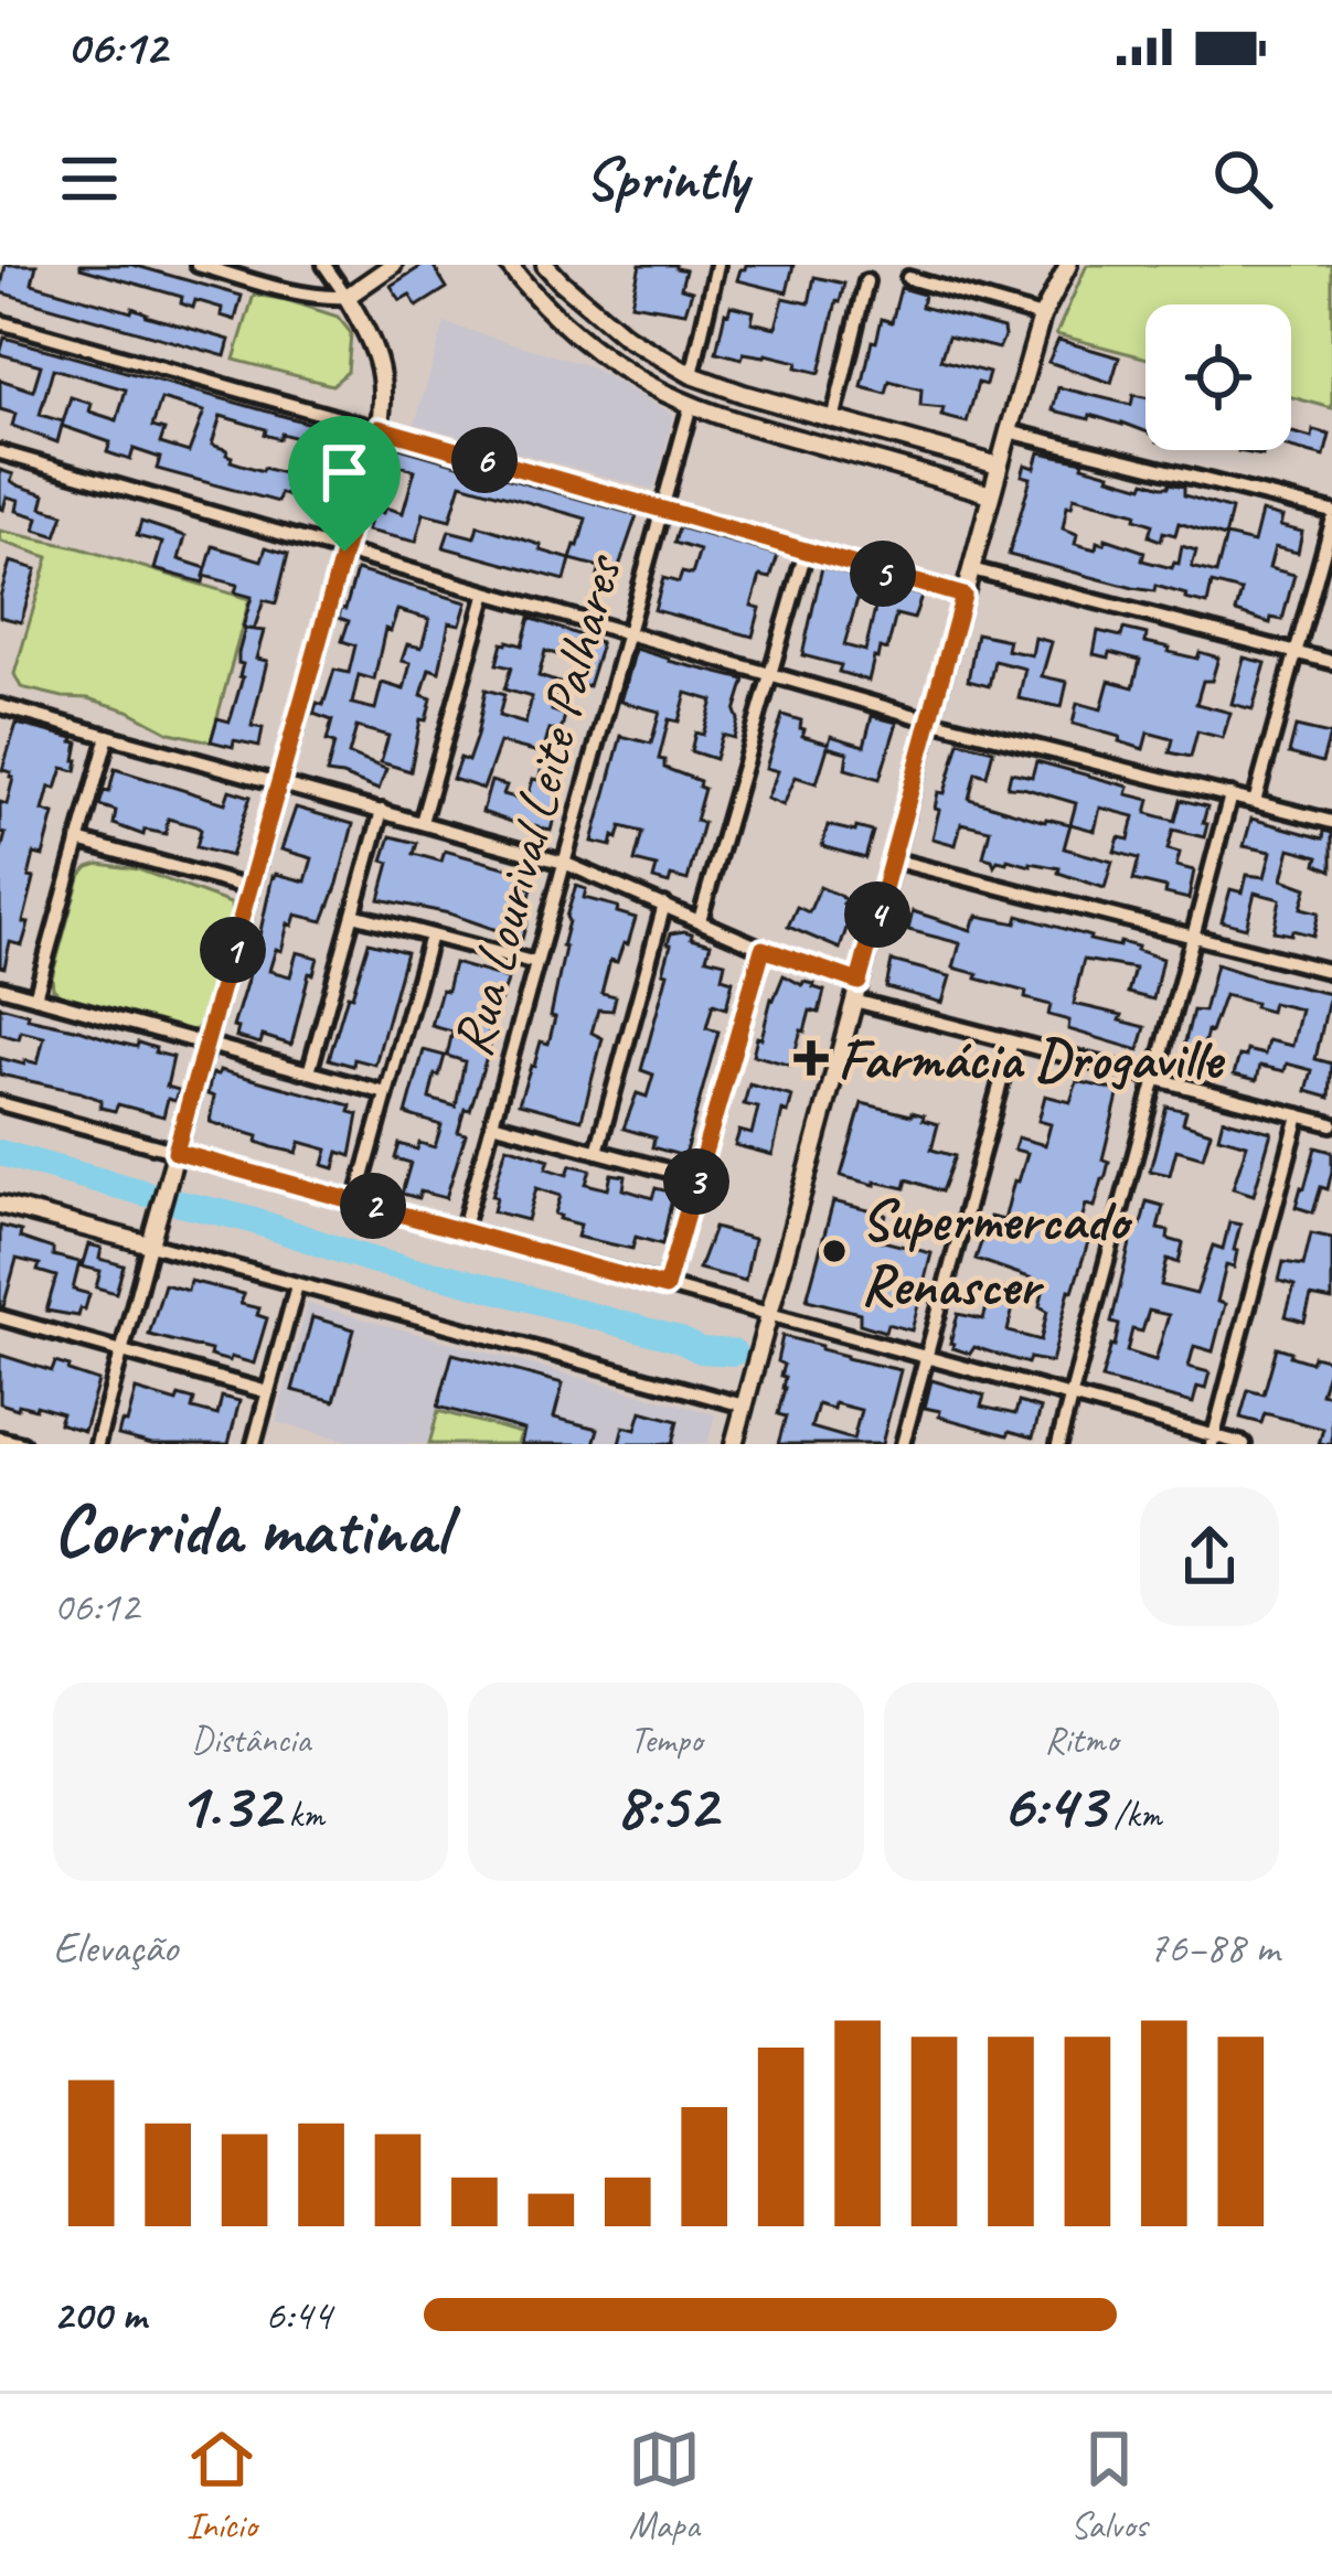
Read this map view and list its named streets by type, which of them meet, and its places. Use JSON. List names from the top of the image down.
{
  "streets": {
    "street": ["Rua Lourival Leite Palhares"]
  },
  "places": {
    "health": ["Farmácia Drogaville"],
    "other": ["Supermercado Renascer"]
  },
  "page": {
    "status": "06:12",
    "header": "Sprintly",
    "pins": [
      "6",
      "5",
      "4",
      "1",
      "3",
      "2"
    ],
    "heading": ["Corrida matinal", "06:12"],
    "stats": [
      ["Distância", "1.32 km"],
      ["Tempo", "8:52"],
      ["Ritmo", "6:43 /km"]
    ],
    "chart": ["Elevação", "76–88 m"],
    "list": [
      {
        "name": "200 m",
        "note": "6:44"
      }
    ],
    "tabs": ["Início", "Mapa", "Salvos"]
  }
}
